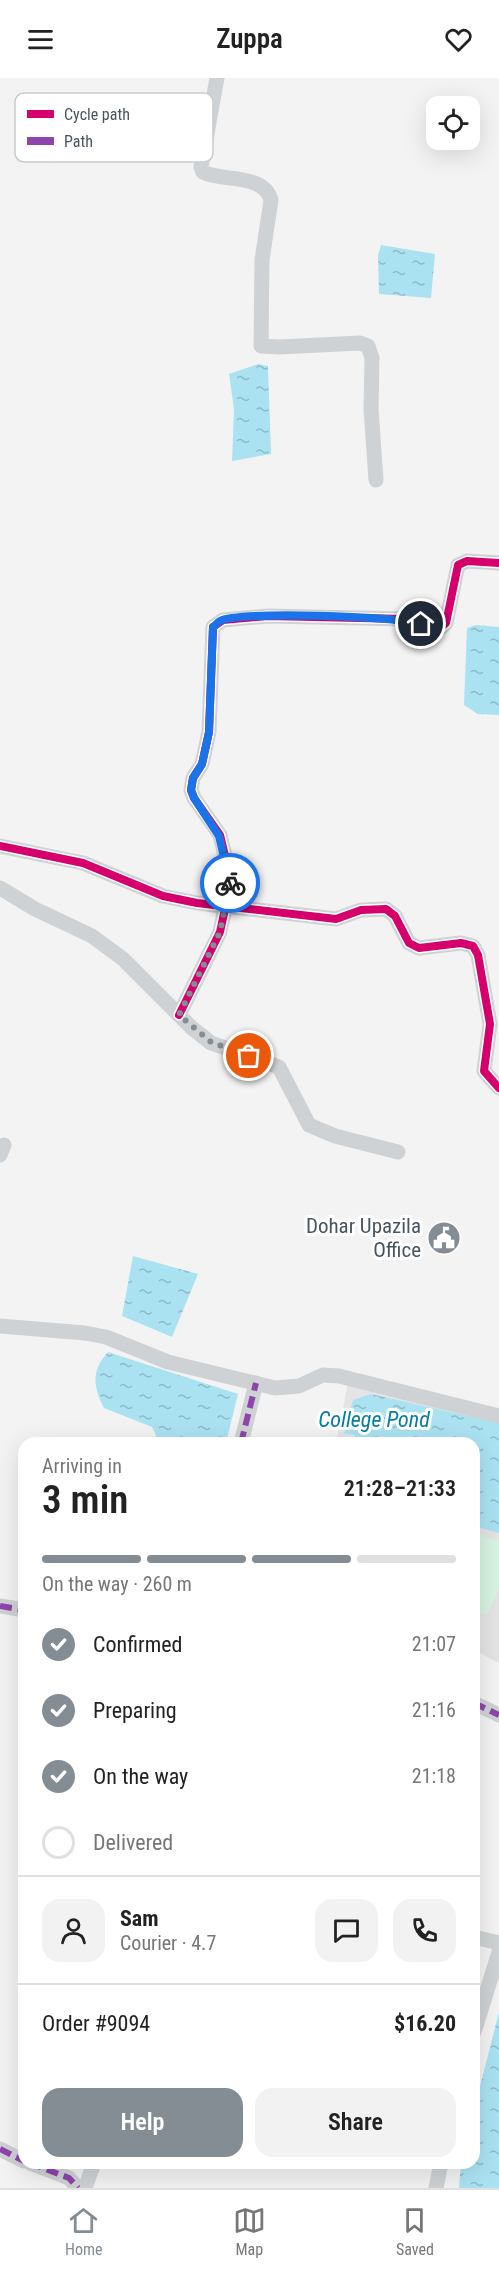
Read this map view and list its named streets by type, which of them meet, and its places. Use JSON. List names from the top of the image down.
{
  "water": ["College Pond"],
  "places": {
    "public building": ["Dohar Upazila Office"]
  },
  "legend": ["Cycle path", "Path"],
  "page": {
    "header": "Zuppa",
    "heading": ["3 min", "Arriving in", "21:28–21:33"],
    "panel": [
      "Sam",
      "Courier · 4.7",
      "Order #9094",
      "$16.20"
    ],
    "bar": "On the way · 260 m",
    "list": [
      ["Confirmed", "21:07"],
      ["Preparing", "21:16"],
      ["On the way", "21:18"],
      "Delivered"
    ],
    "buttons": ["Help", "Share"],
    "tabs": ["Home", "Map", "Saved"]
  }
}
